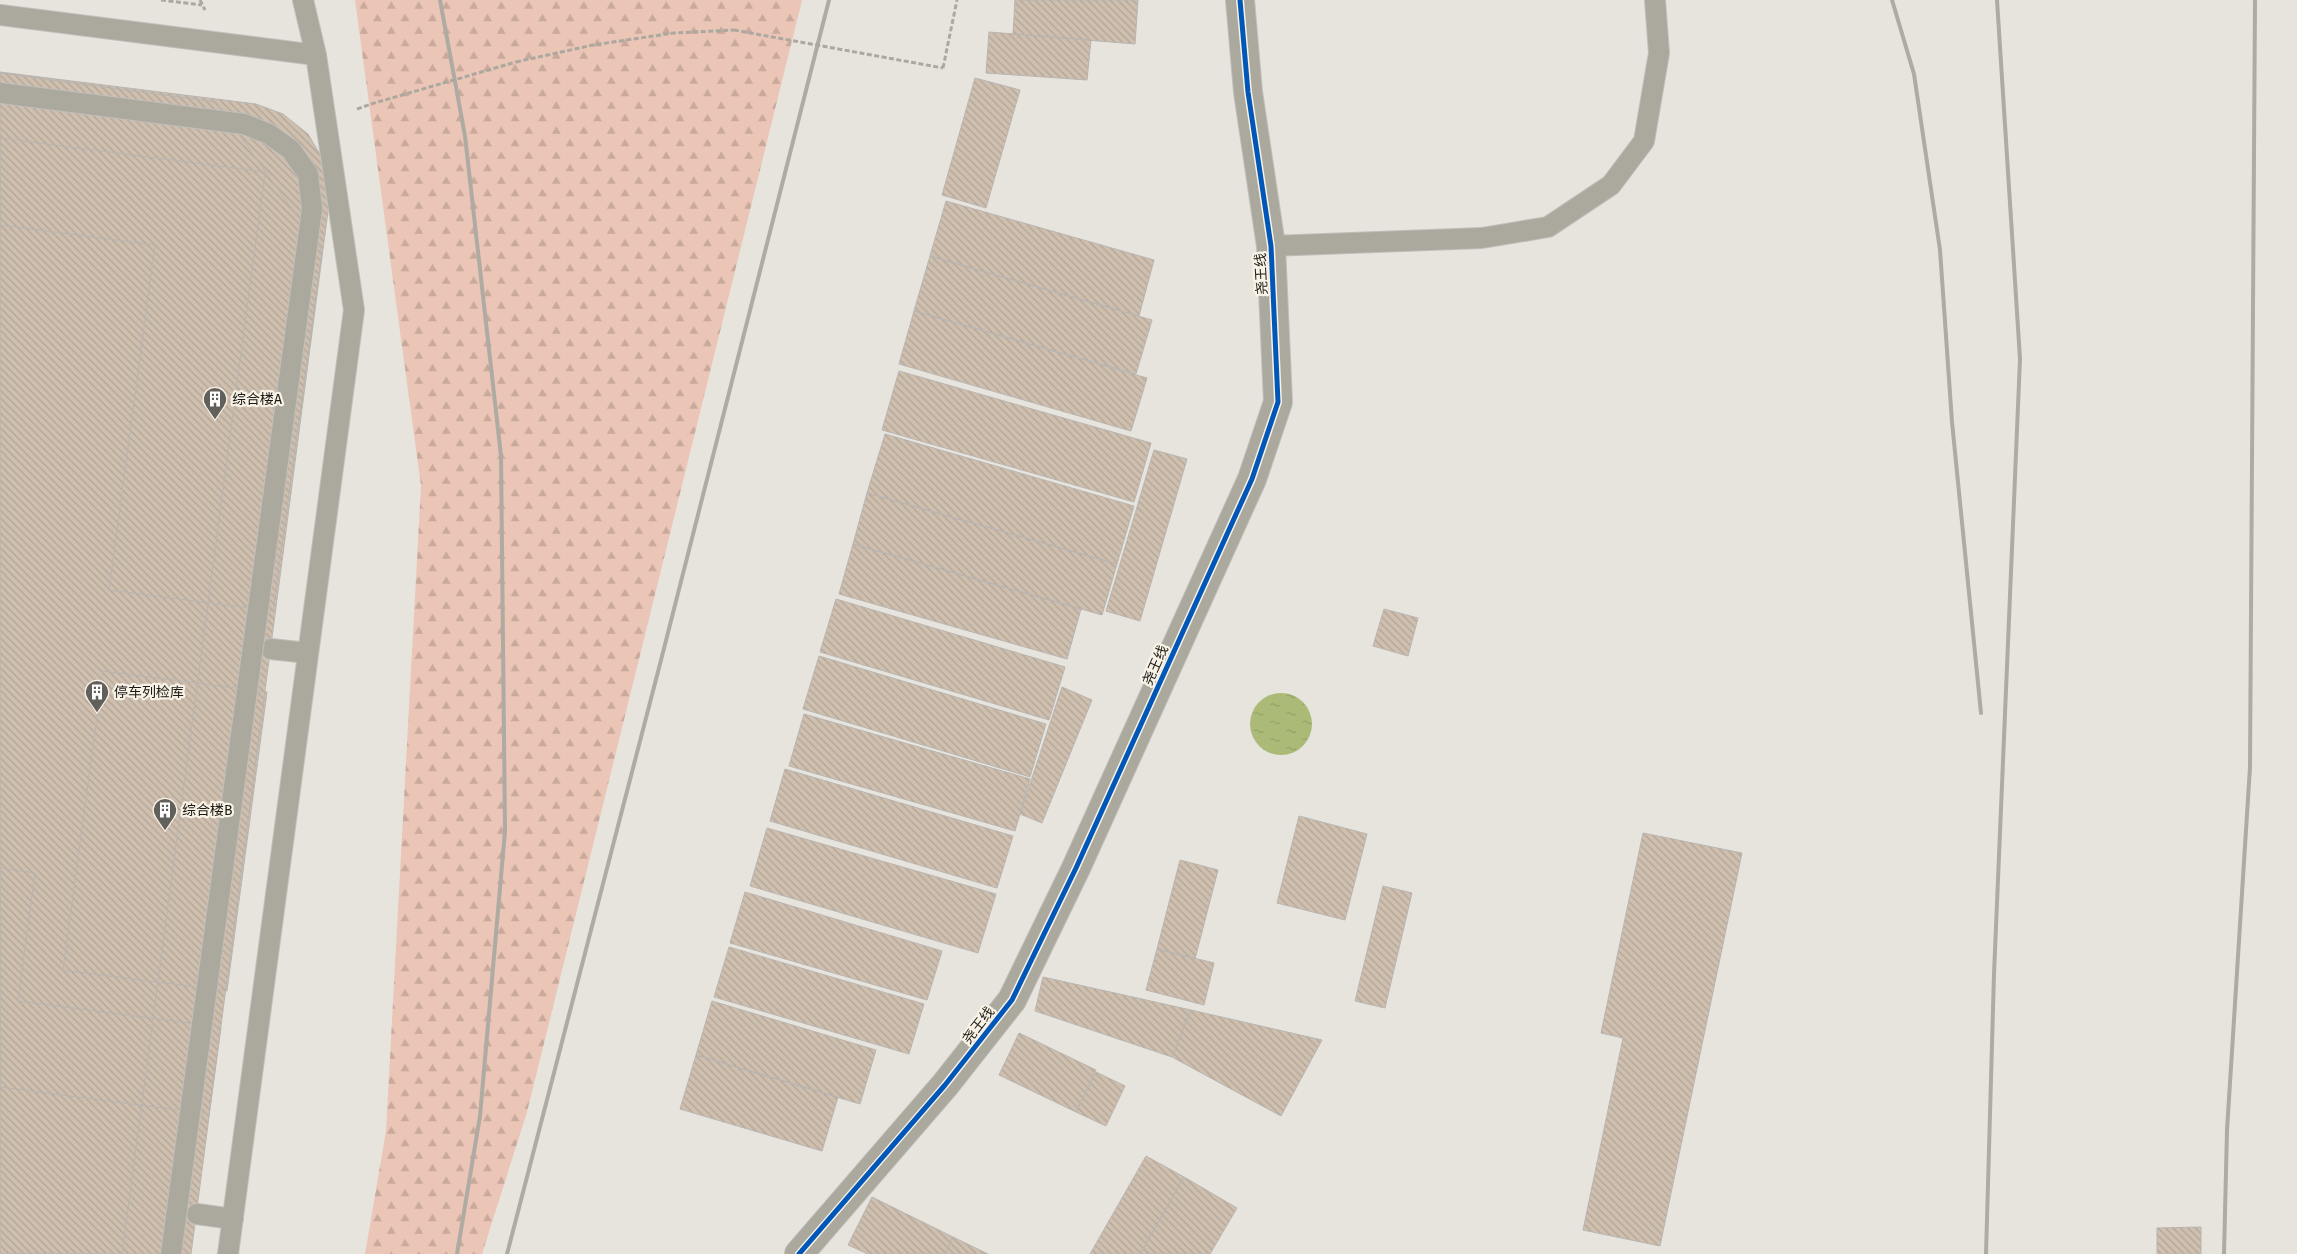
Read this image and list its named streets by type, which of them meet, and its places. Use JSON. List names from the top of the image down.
{
  "streets": {
    "street": ["尧王线"]
  },
  "places": {
    "building": ["综合楼A", "停车列检库", "综合楼B"]
  }
}
